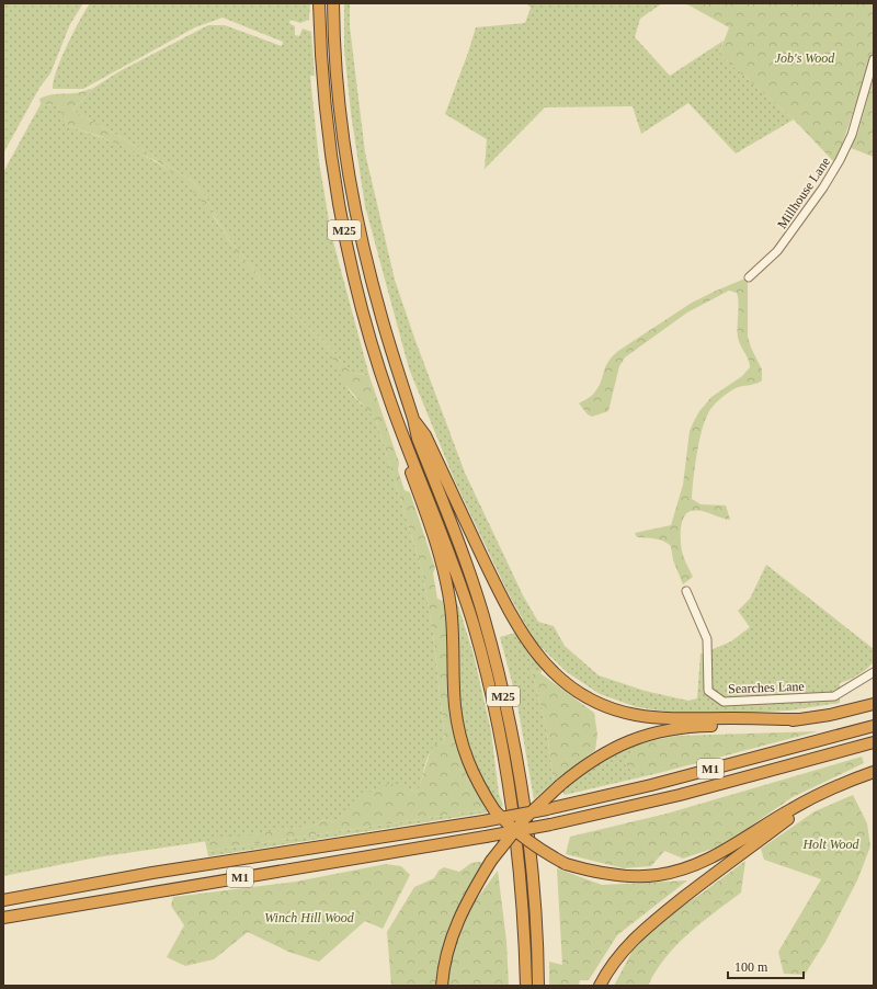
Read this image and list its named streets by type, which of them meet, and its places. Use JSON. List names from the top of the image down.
{
  "streets": {
    "highway": ["M25", "M1"],
    "street": ["Millhouse Lane", "Searches Lane"]
  },
  "parks": ["Job's Wood", "Holt Wood", "Winch Hill Wood"],
  "scale_bar": "100 m"
}
